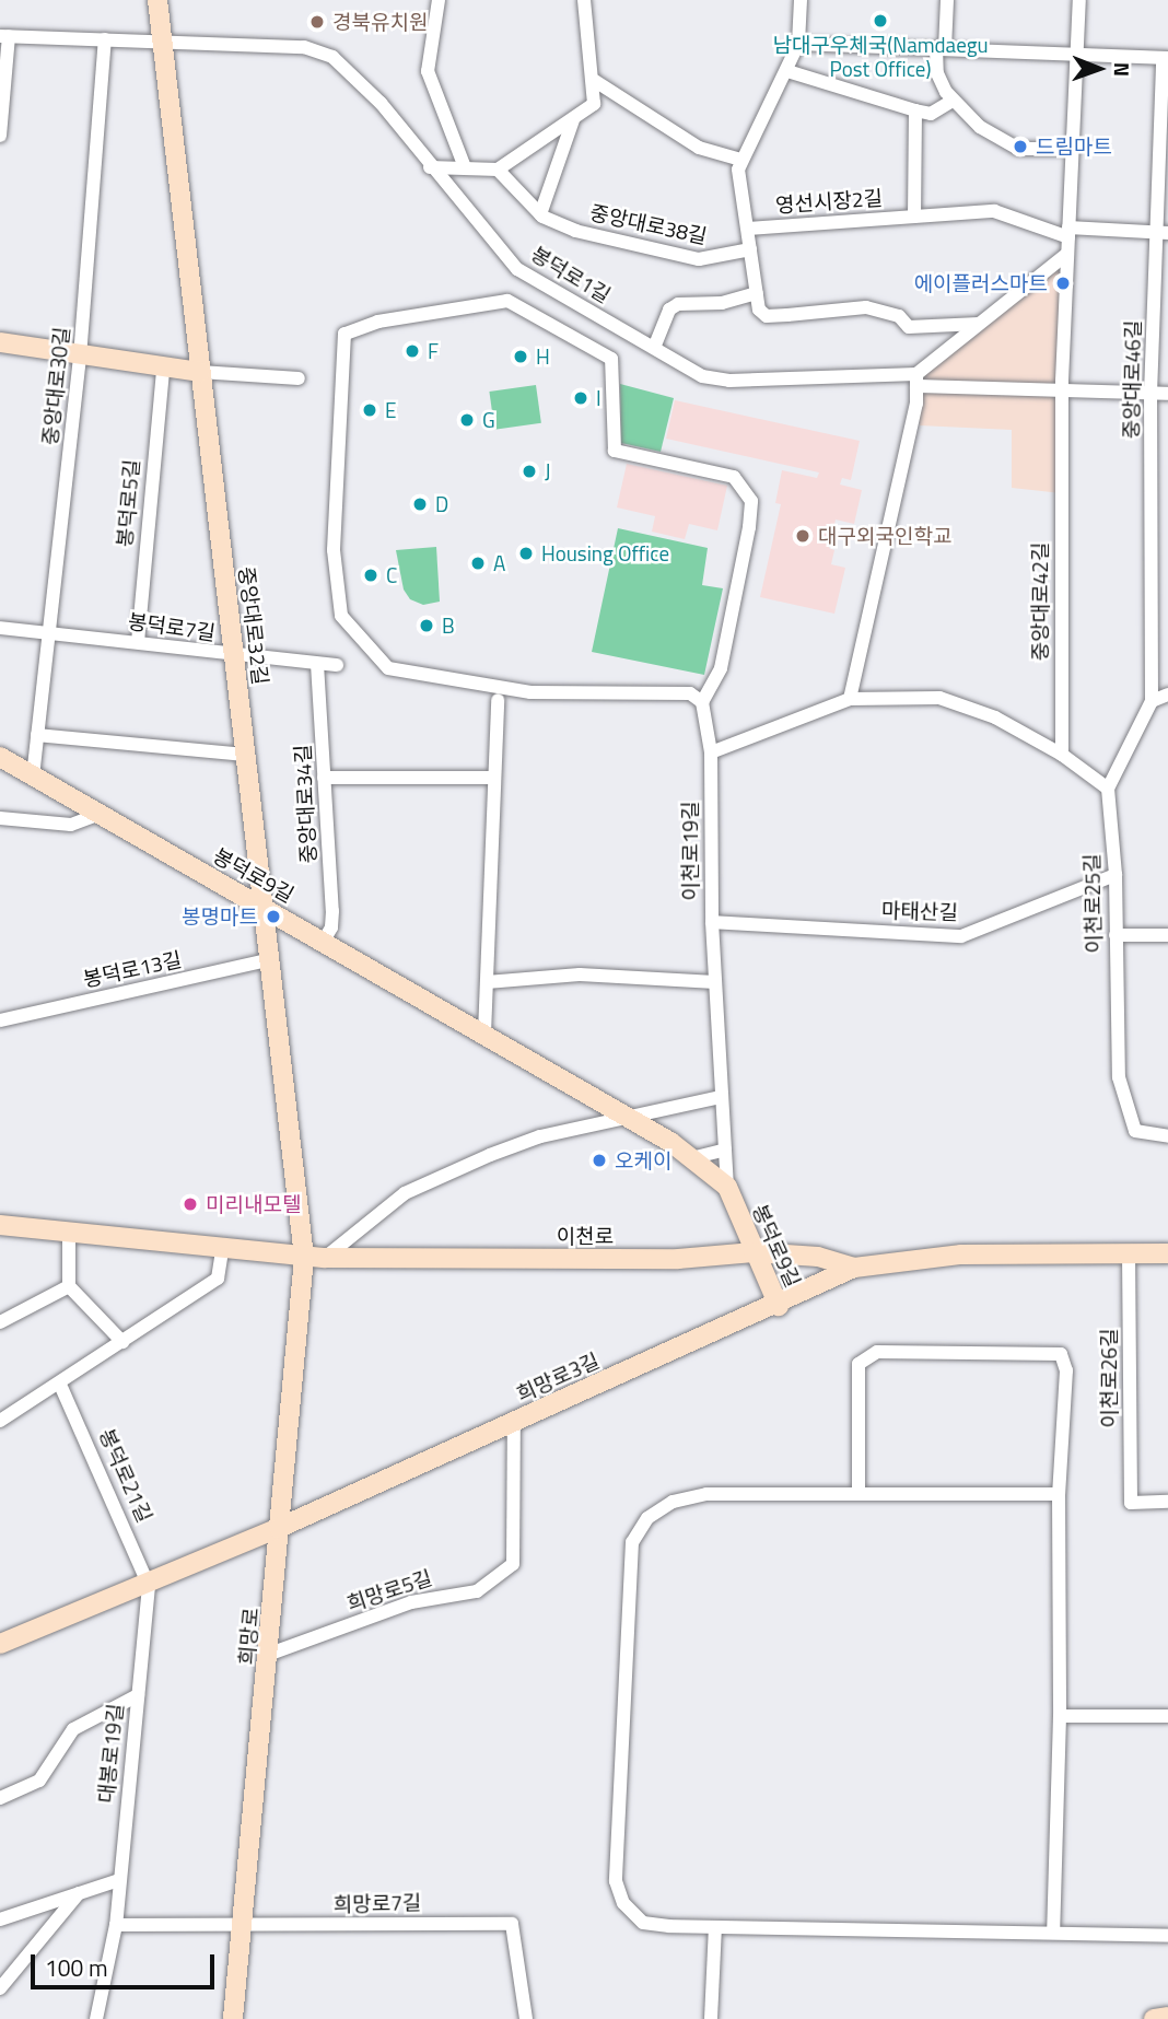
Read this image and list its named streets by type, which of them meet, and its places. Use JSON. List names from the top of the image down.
{
  "streets": {
    "street": [
      "영선시장2길",
      "중앙대로38길",
      "봉덕로1길",
      "중앙대로46길",
      "중앙대로30길",
      "봉덕로5길",
      "중앙대로42길",
      "중앙대로32길",
      "봉덕로7길",
      "중앙대로34길",
      "이천로19길",
      "봉덕로9길",
      "이천로25길",
      "마태산길",
      "봉덕로13길",
      "이천로",
      "희망로3길",
      "이천로26길",
      "봉덕로21길",
      "희망로5길",
      "희망로",
      "대봉로19길",
      "희망로7길"
    ]
  },
  "crossings": [
    ["영선시장2길", "중앙대로46길"],
    ["영선시장2길", "중앙대로42길"],
    ["봉덕로1길", "중앙대로30길"],
    ["봉덕로1길", "중앙대로32길"],
    ["중앙대로30길", "봉덕로7길"],
    ["중앙대로30길", "봉덕로9길"],
    ["봉덕로5길", "봉덕로7길"],
    ["중앙대로32길", "봉덕로7길"],
    ["중앙대로32길", "봉덕로9길"],
    ["중앙대로32길", "봉덕로13길"],
    ["중앙대로32길", "이천로"],
    ["중앙대로32길", "희망로"],
    ["봉덕로7길", "중앙대로34길"],
    ["중앙대로34길", "봉덕로9길"],
    ["이천로19길", "봉덕로9길"],
    ["이천로19길", "마태산길"],
    ["봉덕로9길", "이천로"],
    ["봉덕로9길", "희망로3길"],
    ["이천로25길", "마태산길"],
    ["이천로", "희망로3길"],
    ["이천로", "이천로26길"],
    ["이천로", "희망로"],
    ["희망로3길", "희망로5길"],
    ["희망로3길", "희망로"],
    ["봉덕로21길", "대봉로19길"],
    ["희망로5길", "희망로"],
    ["희망로", "희망로7길"]
  ],
  "places": [
    "남대구우체국(Namdaegu Post Office)",
    "경북유치원",
    "드림마트",
    "에이플러스마트",
    "F",
    "H",
    "I",
    "E",
    "G",
    "J",
    "D",
    "대구외국인학교",
    "Housing Office",
    "A",
    "C",
    "B",
    "봉명마트",
    "오케이",
    "미리내모텔"
  ],
  "scale_bar": "100 m",
  "north": "right"
}
